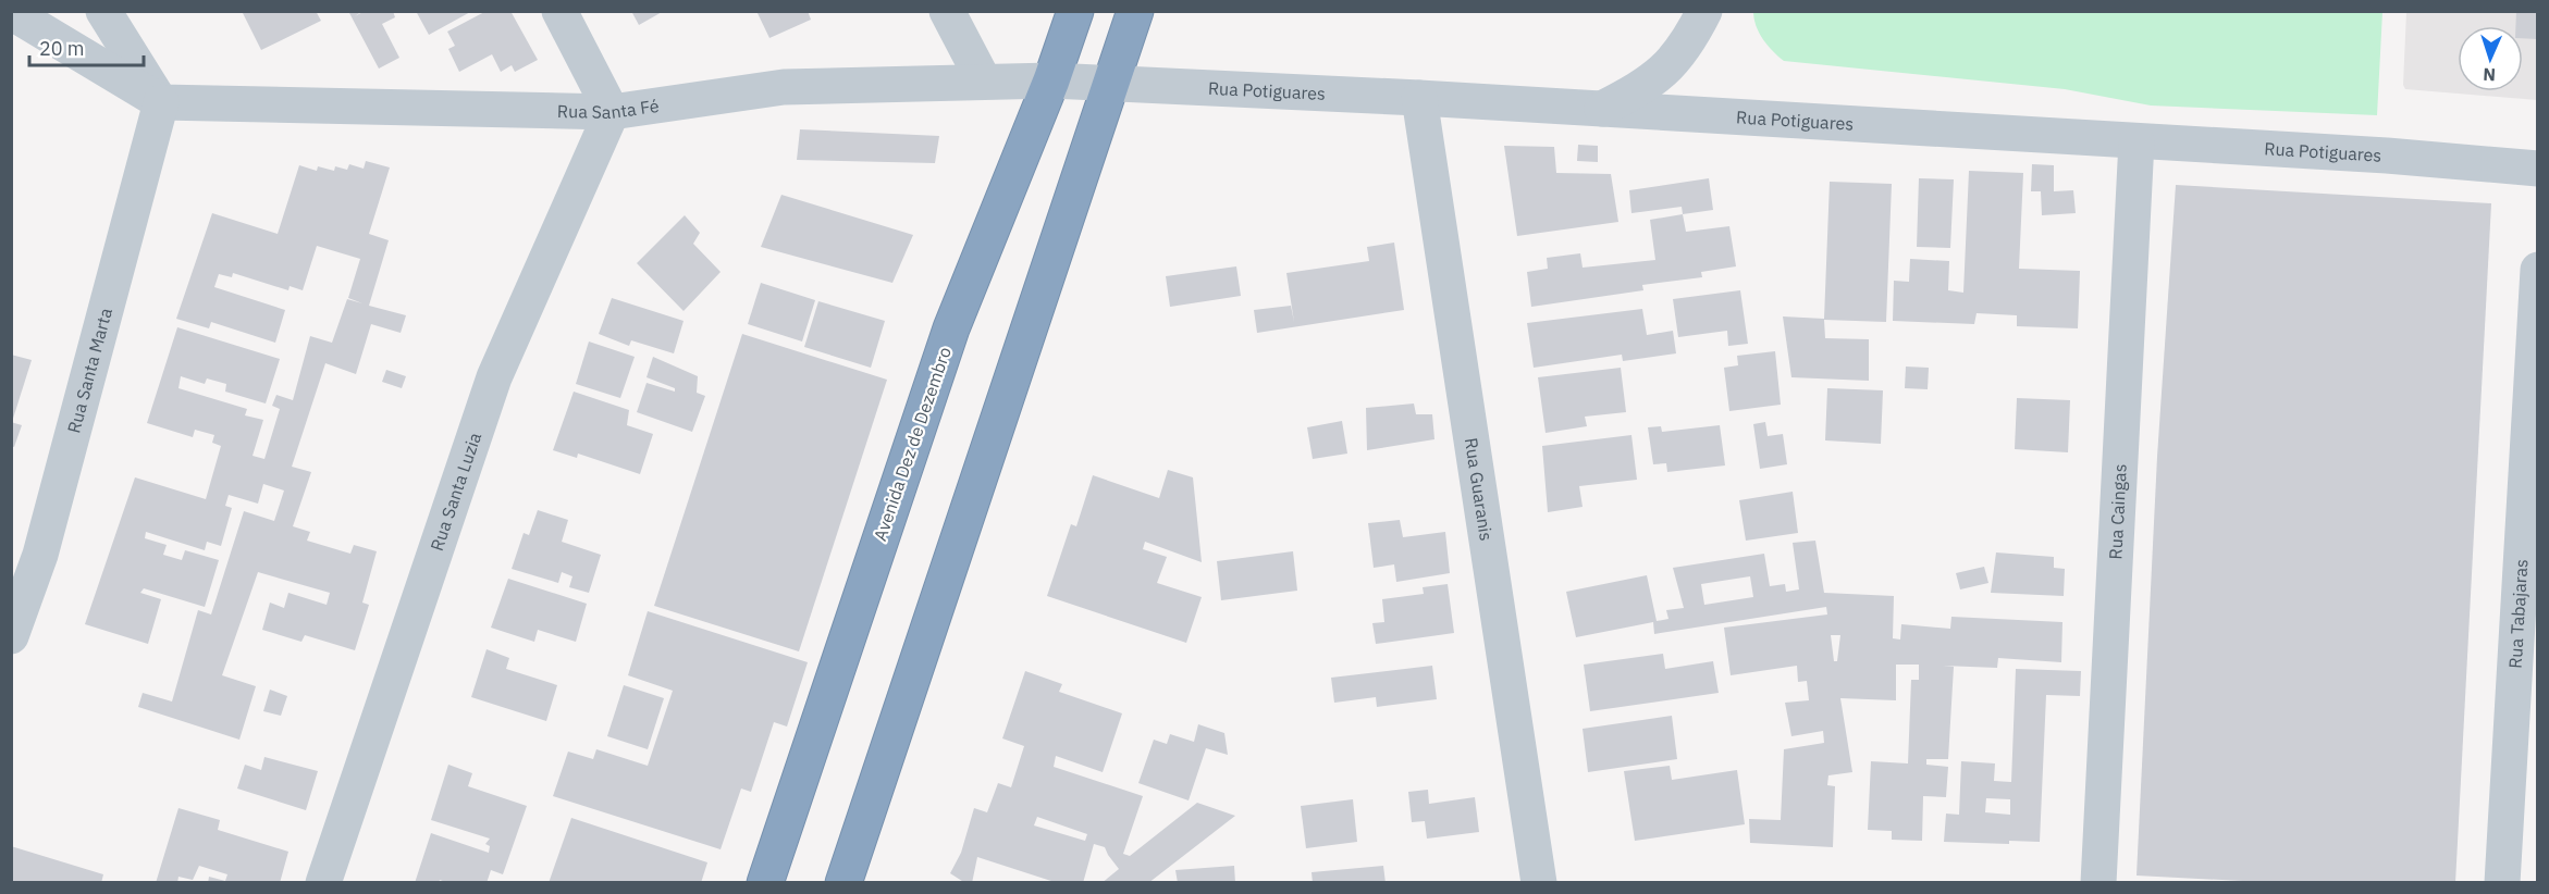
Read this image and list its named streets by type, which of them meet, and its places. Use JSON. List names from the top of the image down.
{
  "streets": {
    "highway": ["Avenida Dez de Dezembro"],
    "street": [
      "Rua Potiguares",
      "Rua Santa Fé",
      "Rua Santa Marta",
      "Rua Guaranis",
      "Rua Santa Luzia",
      "Rua Caingas",
      "Rua Tabajaras"
    ]
  },
  "crossings": [
    ["Rua Potiguares", "Rua Santa Fé"],
    ["Rua Potiguares", "Avenida Dez de Dezembro"],
    ["Rua Potiguares", "Rua Guaranis"],
    ["Rua Potiguares", "Rua Caingas"],
    ["Rua Santa Fé", "Rua Santa Marta"],
    ["Rua Santa Fé", "Avenida Dez de Dezembro"],
    ["Rua Santa Fé", "Rua Santa Luzia"]
  ],
  "scale_bar": "20 m",
  "north": "bottom"
}
